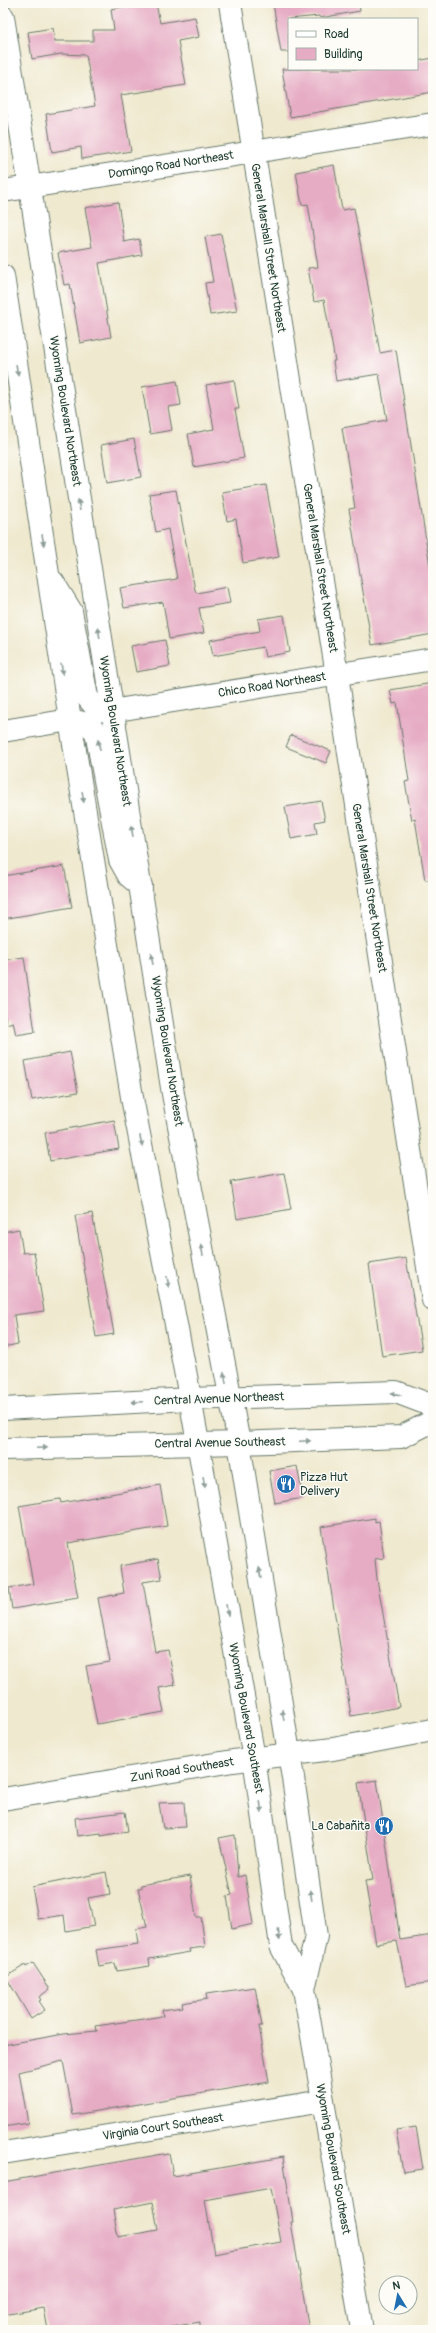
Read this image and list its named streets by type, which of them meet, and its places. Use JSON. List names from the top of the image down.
{
  "streets": {
    "main road": [
      "Domingo Road Northeast",
      "General Marshall Street Northeast",
      "Wyoming Boulevard Northeast",
      "Chico Road Northeast",
      "Central Avenue Northeast",
      "Central Avenue Southeast",
      "Wyoming Boulevard Southeast",
      "Zuni Road Southeast",
      "Virginia Court Southeast"
    ]
  },
  "crossings": [
    ["Domingo Road Northeast", "General Marshall Street Northeast"],
    ["Domingo Road Northeast", "Wyoming Boulevard Northeast"],
    ["General Marshall Street Northeast", "Chico Road Northeast"],
    ["Wyoming Boulevard Northeast", "Chico Road Northeast"],
    ["Wyoming Boulevard Northeast", "Central Avenue Northeast"],
    ["Wyoming Boulevard Northeast", "Central Avenue Southeast"],
    ["Wyoming Boulevard Northeast", "Wyoming Boulevard Southeast"],
    ["Central Avenue Southeast", "Wyoming Boulevard Southeast"],
    ["Wyoming Boulevard Southeast", "Zuni Road Southeast"],
    ["Wyoming Boulevard Southeast", "Virginia Court Southeast"]
  ],
  "one_way": ["Central Avenue Northeast", "Central Avenue Southeast"],
  "places": {
    "restaurant": ["Pizza Hut Delivery", "La Cabañita"]
  },
  "legend": ["Road", "Building"],
  "north": "top"
}
